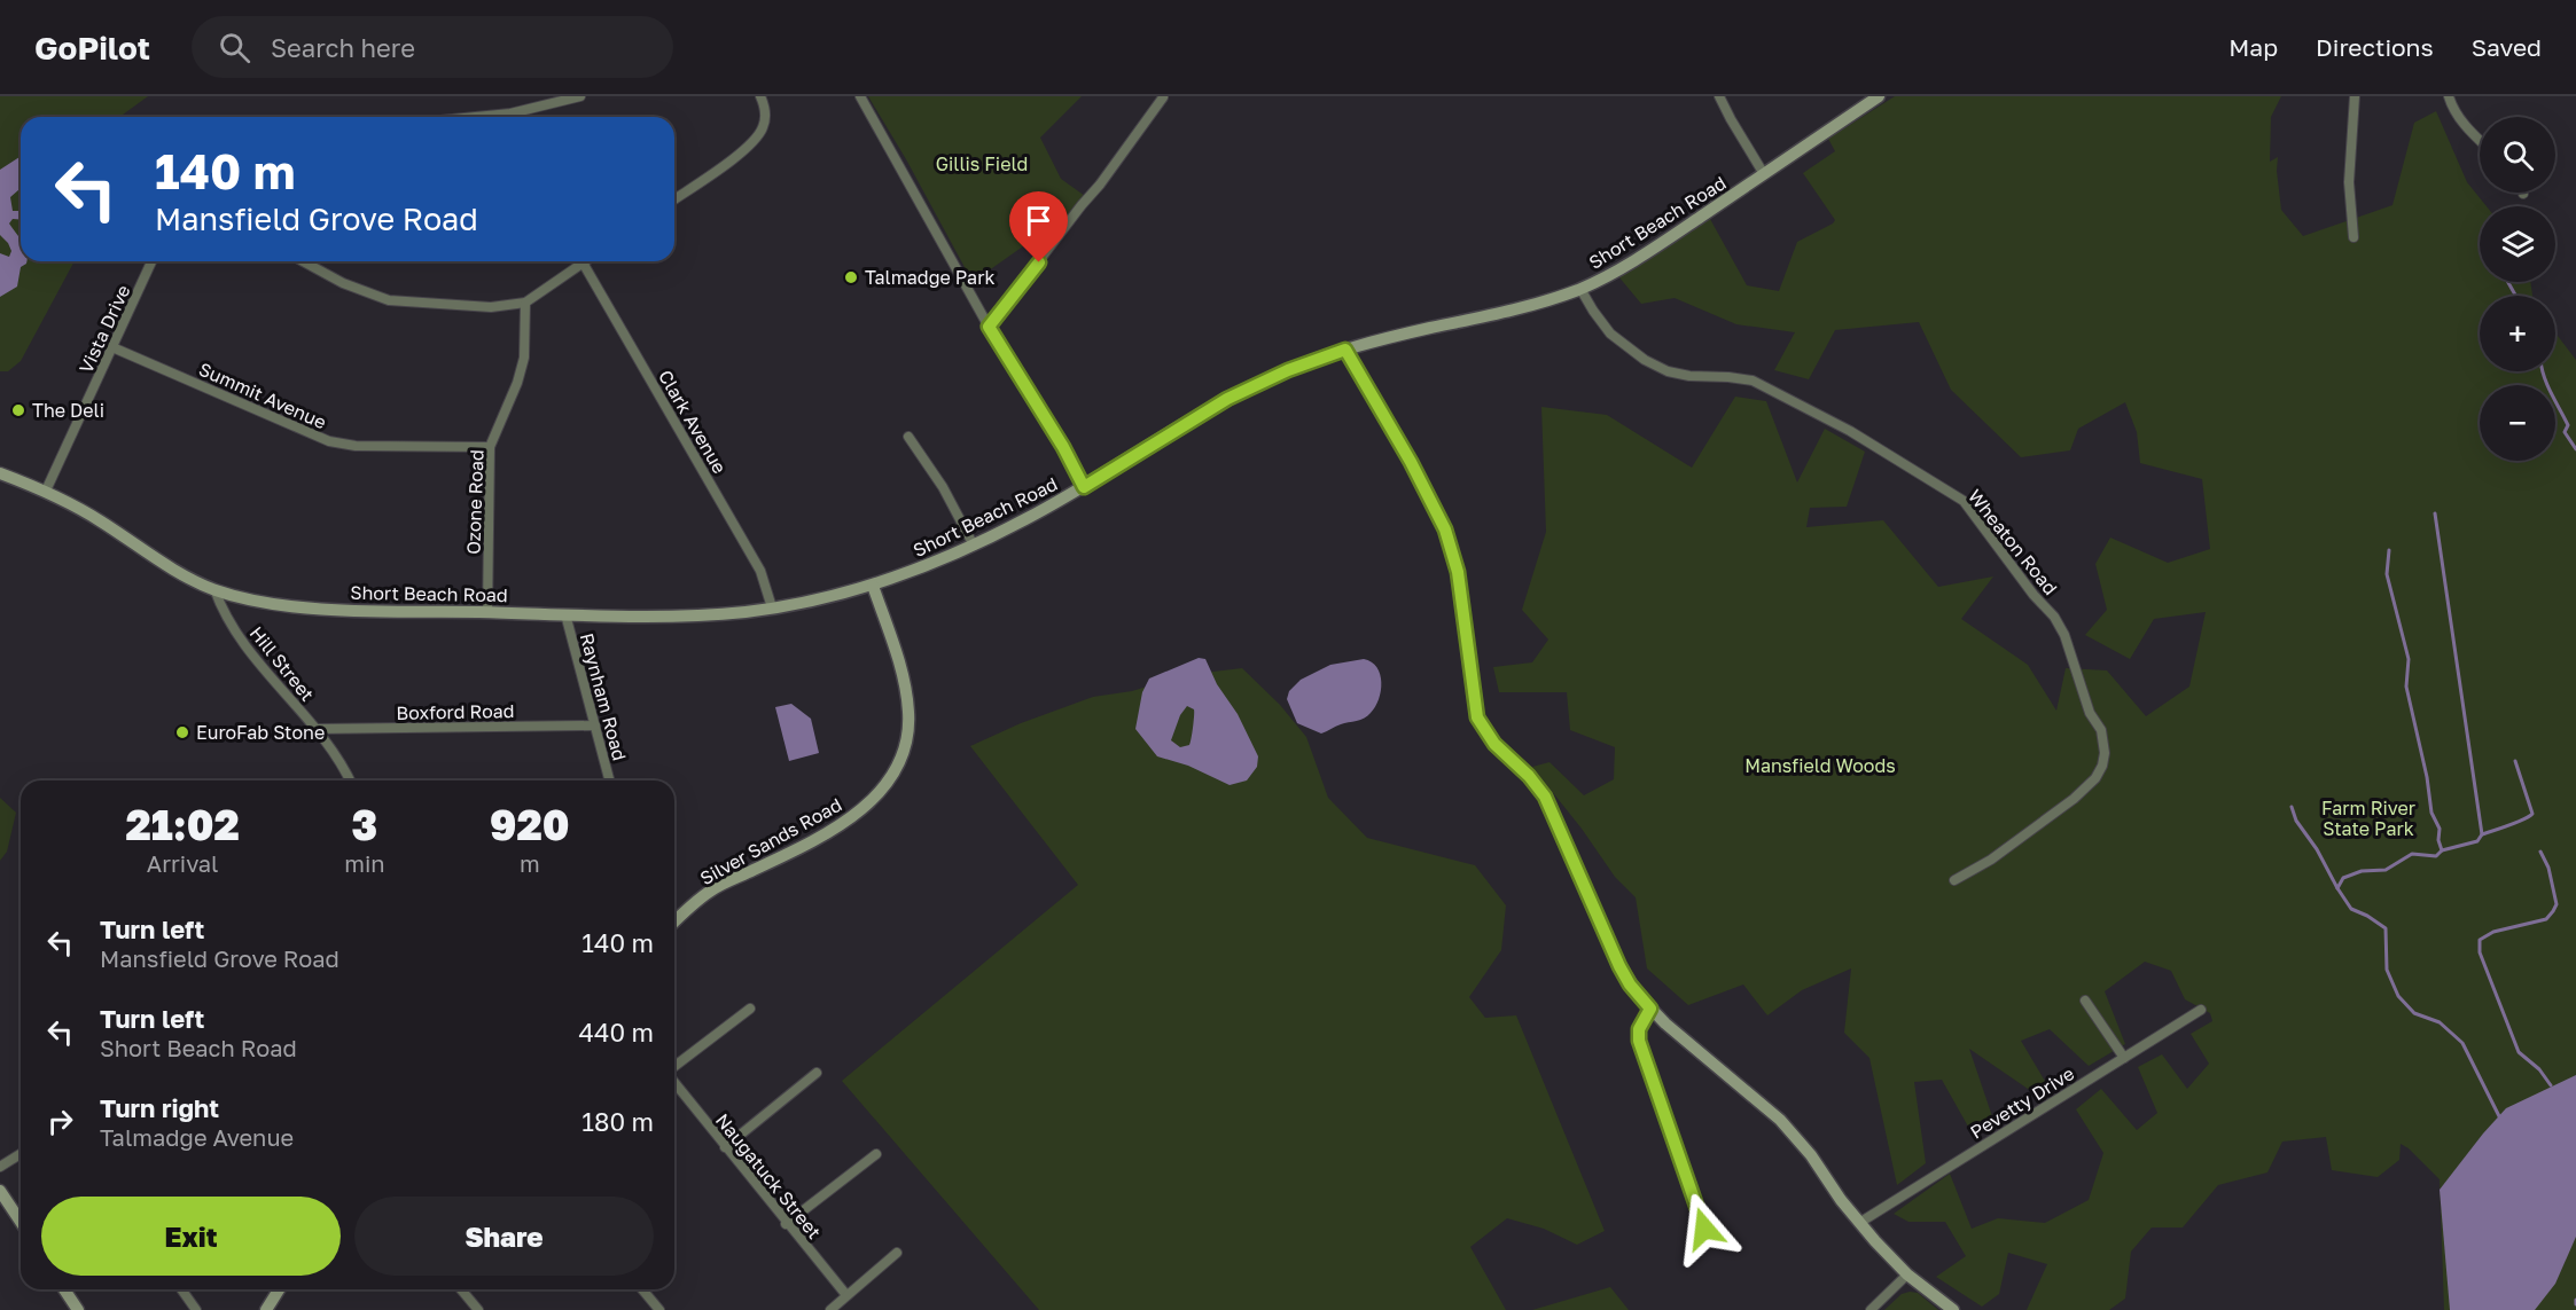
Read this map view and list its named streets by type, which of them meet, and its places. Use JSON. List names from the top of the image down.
{
  "streets": {
    "main road": ["Short Beach Road", "Silver Sands Road"],
    "street": [
      "Vista Drive",
      "Summit Avenue",
      "Clark Avenue",
      "Ozone Road",
      "Wheaton Road",
      "Hill Street",
      "Raynham Road",
      "Boxford Road",
      "Pevetty Drive",
      "Naugatuck Street"
    ]
  },
  "crossings": [
    ["Short Beach Road", "Vista Drive"],
    ["Short Beach Road", "Clark Avenue"],
    ["Short Beach Road", "Ozone Road"],
    ["Short Beach Road", "Wheaton Road"],
    ["Short Beach Road", "Hill Street"],
    ["Short Beach Road", "Raynham Road"],
    ["Short Beach Road", "Silver Sands Road"],
    ["Vista Drive", "Summit Avenue"],
    ["Summit Avenue", "Ozone Road"],
    ["Hill Street", "Boxford Road"],
    ["Raynham Road", "Boxford Road"]
  ],
  "parks": ["Gillis Field", "Mansfield Woods", "Farm River State Park"],
  "places": ["Talmadge Park", "The Deli", "EuroFab Stone"],
  "page": {
    "header": "GoPilot",
    "search": "Search here",
    "nav": ["Map", "Directions", "Saved"],
    "map_buttons": ["+", "−"],
    "turn": ["140 m", "Mansfield Grove Road"],
    "eta": [
      "21:02",
      "Arrival",
      "3",
      "min",
      "920",
      "m"
    ],
    "list": [
      {
        "name": "Turn left",
        "note": "Mansfield Grove Road",
        "value": "140 m"
      },
      {
        "name": "Turn left",
        "note": "Short Beach Road",
        "value": "440 m"
      },
      {
        "name": "Turn right",
        "note": "Talmadge Avenue",
        "value": "180 m"
      }
    ],
    "buttons": ["Exit", "Share"]
  }
}
